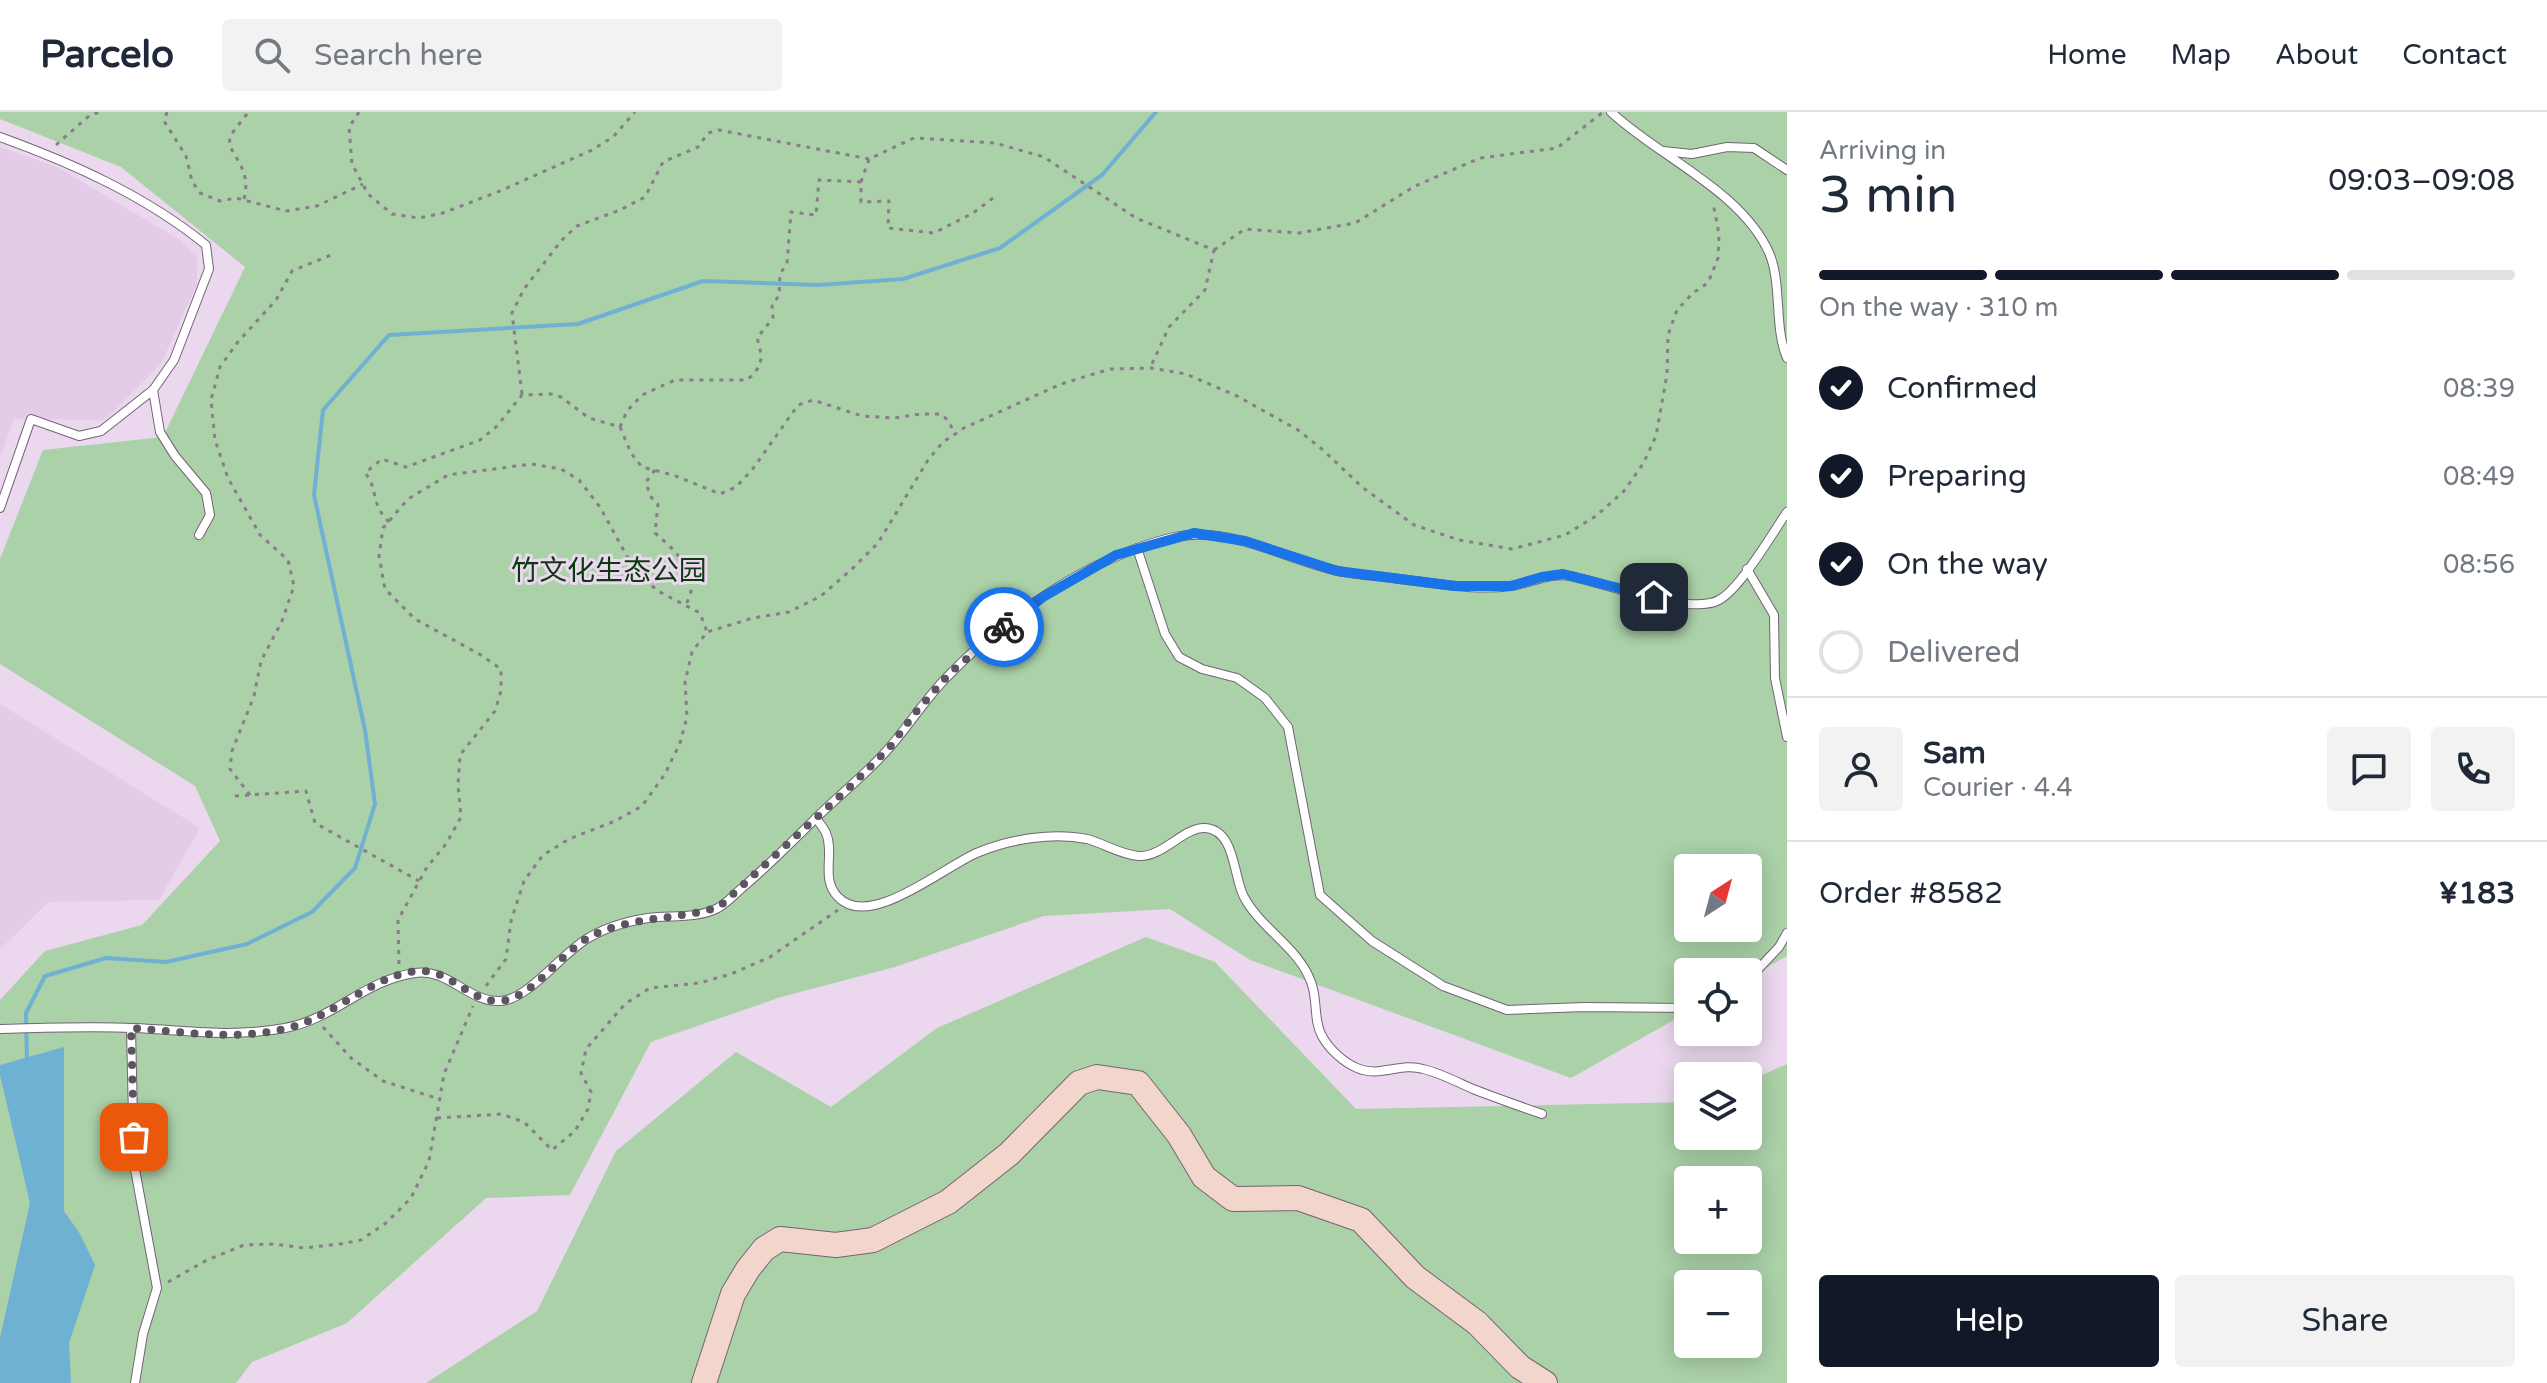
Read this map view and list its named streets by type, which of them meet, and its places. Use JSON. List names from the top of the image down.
{
  "parks": ["竹文化生态公园"],
  "north": "top right",
  "page": {
    "header": "Parcelo",
    "search": "Search here",
    "nav": [
      "Home",
      "Map",
      "About",
      "Contact"
    ],
    "heading": ["3 min", "Arriving in", "09:03–09:08"],
    "panel": [
      "Sam",
      "Courier · 4.4",
      "Order #8582",
      "¥183"
    ],
    "bar": "On the way · 310 m",
    "list": [
      ["Confirmed", "08:39"],
      ["Preparing", "08:49"],
      ["On the way", "08:56"],
      "Delivered"
    ],
    "map_buttons": ["+", "−"],
    "buttons": ["Help", "Share"]
  }
}
